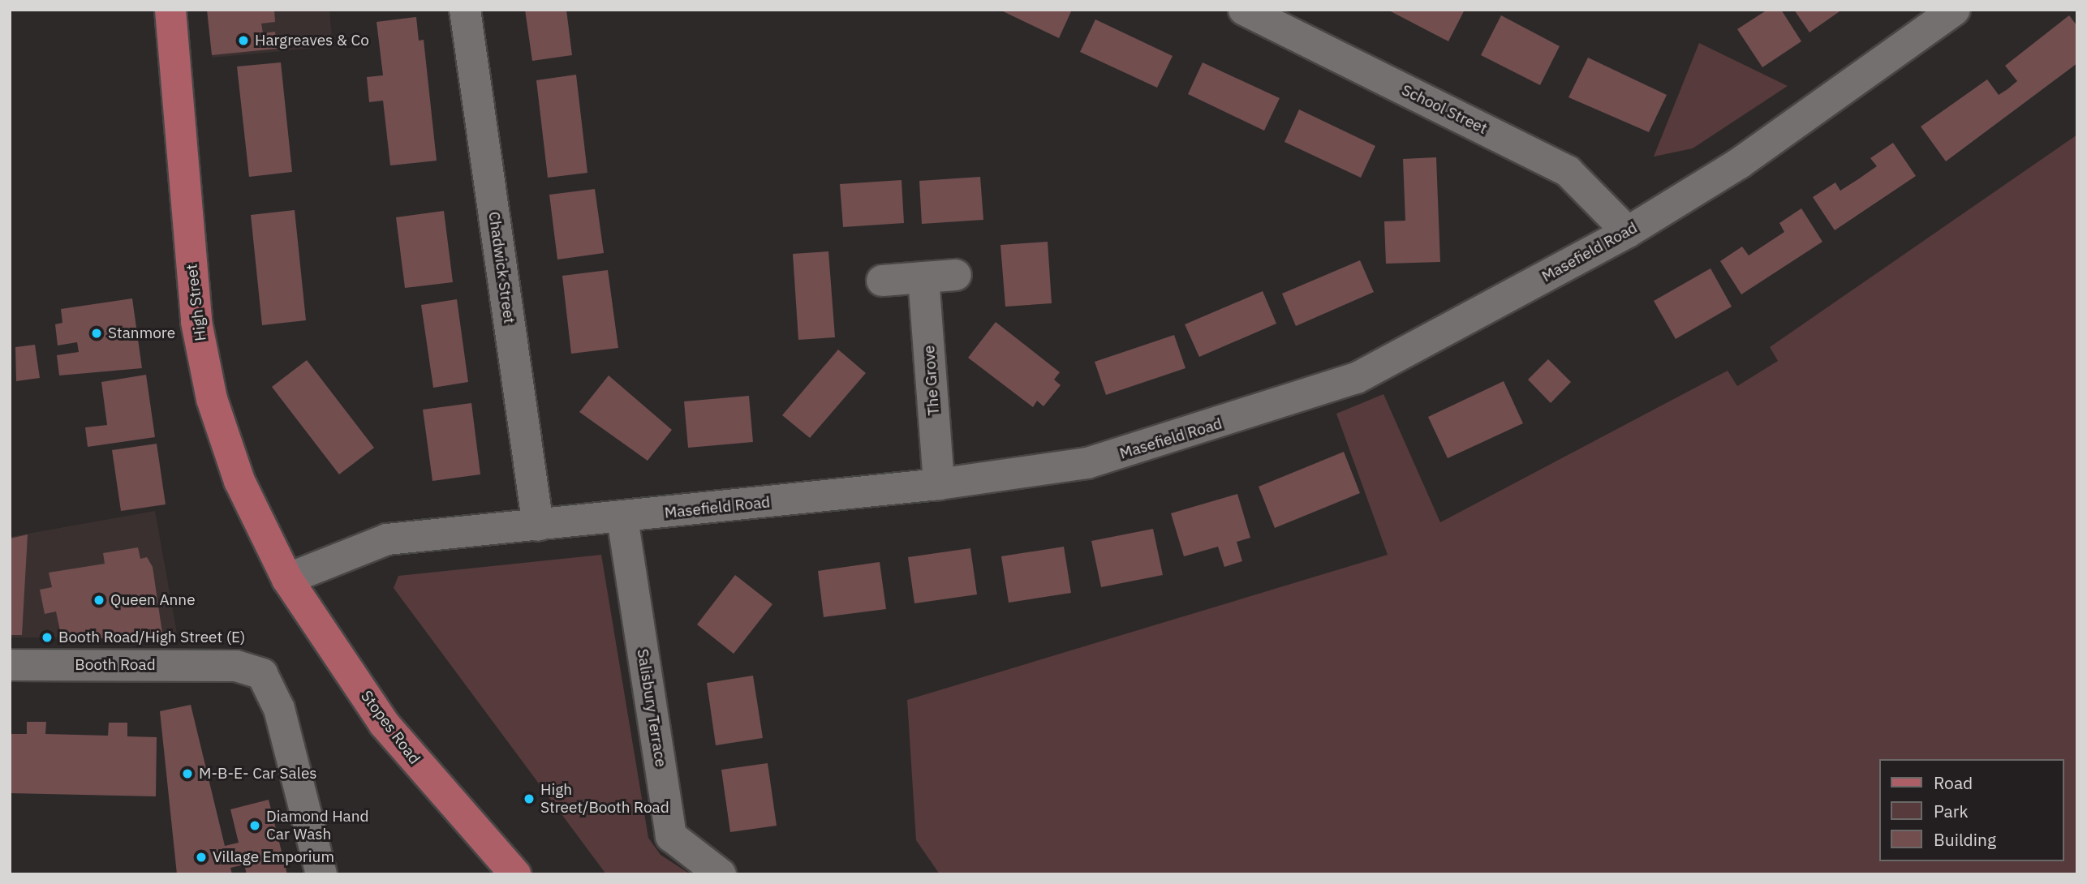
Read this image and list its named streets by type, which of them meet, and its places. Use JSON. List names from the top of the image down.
{
  "streets": {
    "main road": ["High Street", "Stopes Road"],
    "street": [
      "School Street",
      "Masefield Road",
      "Chadwick Street",
      "The Grove",
      "Booth Road",
      "Salisbury Terrace"
    ]
  },
  "crossings": [
    ["School Street", "Masefield Road"],
    ["Masefield Road", "Chadwick Street"],
    ["Masefield Road", "High Street"],
    ["Masefield Road", "The Grove"],
    ["Masefield Road", "Salisbury Terrace"],
    ["Masefield Road", "Stopes Road"],
    ["High Street", "Stopes Road"]
  ],
  "places": [
    "Hargreaves & Co",
    "Stanmore",
    "Queen Anne",
    "Booth Road/High Street (E)",
    "M-B-E- Car Sales",
    "High Street/Booth Road",
    "Diamond Hand Car Wash",
    "Village Emporium"
  ],
  "legend": ["Road", "Park", "Building"]
}
